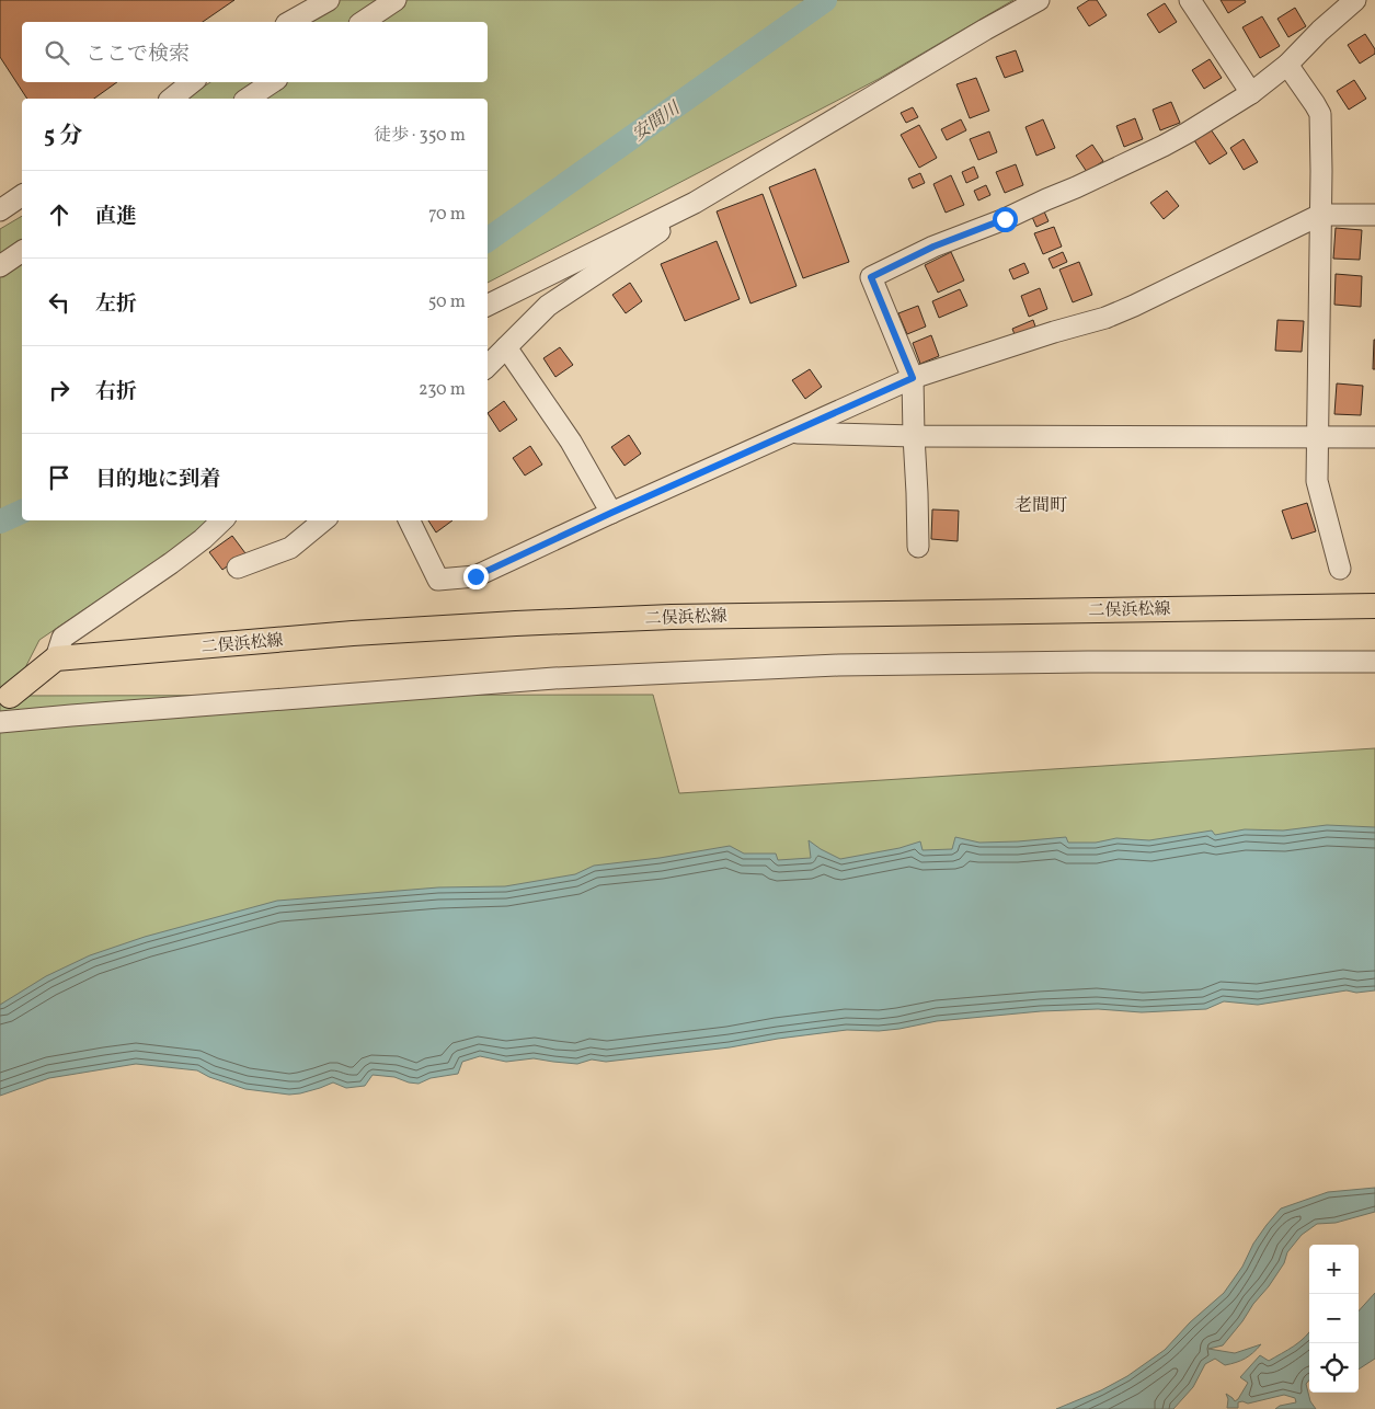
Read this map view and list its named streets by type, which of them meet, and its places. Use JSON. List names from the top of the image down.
{
  "streets": {
    "main road": ["二俣浜松線"]
  },
  "districts": ["老間町"],
  "water": ["安間川"],
  "page": {
    "search": "ここで検索",
    "heading": ["5 分", "徒歩 · 350 m"],
    "list": [
      ["直進", "70 m"],
      ["左折", "50 m"],
      ["右折", "230 m"],
      "目的地に到着"
    ],
    "map_buttons": ["+", "−"]
  }
}
